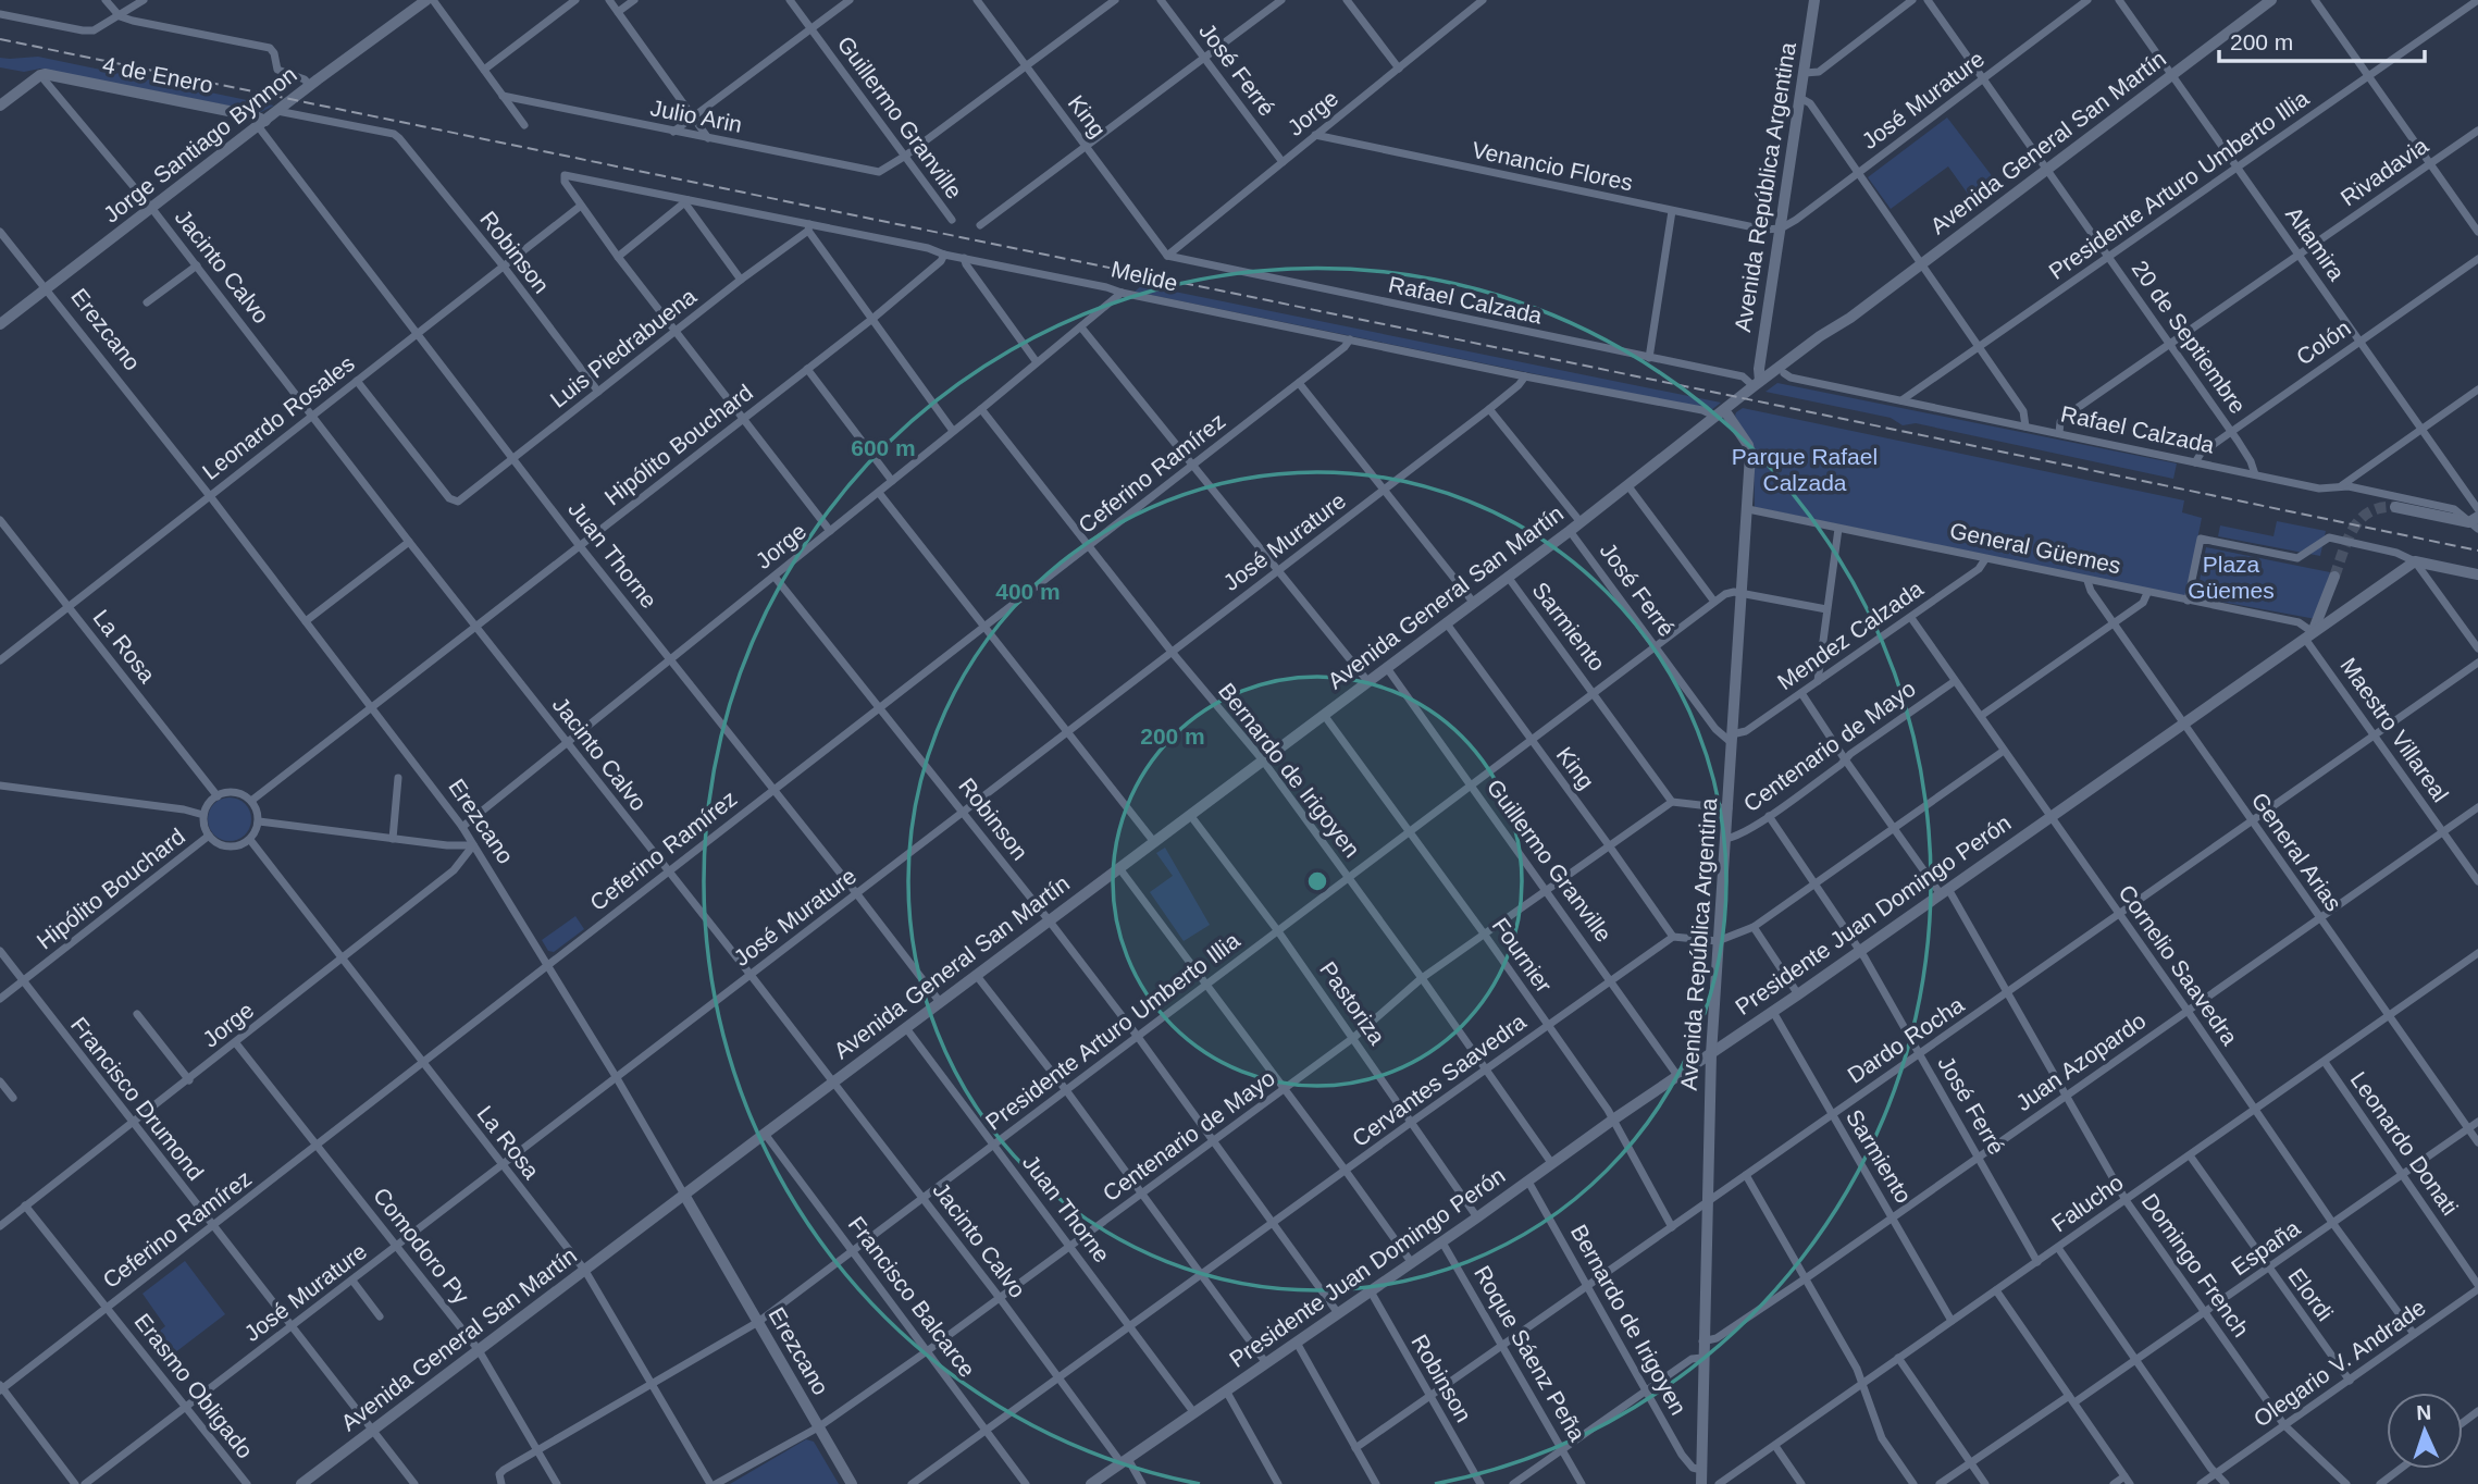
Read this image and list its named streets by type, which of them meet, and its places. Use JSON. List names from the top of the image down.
{
  "streets": {
    "main road": [
      "4 de Enero",
      "Avenida General San Martín",
      "Jorge Santiago Bynnon",
      "Avenida República Argentina",
      "Erezcano",
      "Presidente Juan Domingo Perón"
    ],
    "street": [
      "José Ferré",
      "José Murature",
      "Jorge",
      "Julio Arin",
      "King",
      "Guillermo Granville",
      "Venancio Flores",
      "Rivadavia",
      "Presidente Arturo Umberto Illia",
      "Altamira",
      "Robinson",
      "Jacinto Calvo",
      "Melide",
      "Rafael Calzada",
      "20 de Septiembre",
      "Colón",
      "Luis Piedrabuena",
      "Leonardo Rosales",
      "Hipólito Bouchard",
      "Ceferino Ramírez",
      "General Güemes",
      "Juan Thorne",
      "Sarmiento",
      "Mendez Calzada",
      "La Rosa",
      "Maestro Villareal",
      "Centenario de Mayo",
      "Bernardo de Irigoyen",
      "General Arias",
      "Fournier",
      "Cornelio Saavedra",
      "Pastoriza",
      "Dardo Rocha",
      "Juan Azopardo",
      "Cervantes Saavedra",
      "Francisco Drumond",
      "Leonardo Donati",
      "Falucho",
      "Comodoro Py",
      "España",
      "Domingo French",
      "Elordi",
      "Francisco Balcarce",
      "Roque Sáenz Peña",
      "Olegario V. Andrade",
      "Erasmo Obligado"
    ]
  },
  "crossings": [
    ["José Ferré", "José Murature"],
    ["José Ferré", "Jorge"],
    ["José Ferré", "Avenida General San Martín"],
    ["José Ferré", "Presidente Arturo Umberto Illia"],
    ["José Ferré", "Avenida República Argentina"],
    ["José Ferré", "Mendez Calzada"],
    ["José Ferré", "Centenario de Mayo"],
    ["José Ferré", "Presidente Juan Domingo Perón"],
    ["José Ferré", "Dardo Rocha"],
    ["José Ferré", "Juan Azopardo"],
    ["José Ferré", "Falucho"],
    ["4 de Enero", "Jorge Santiago Bynnon"],
    ["4 de Enero", "Jacinto Calvo"],
    ["4 de Enero", "Juan Thorne"],
    ["José Murature", "Venancio Flores"],
    ["José Murature", "Avenida República Argentina"],
    ["José Murature", "Robinson"],
    ["José Murature", "Jacinto Calvo"],
    ["José Murature", "Melide"],
    ["José Murature", "Erezcano"],
    ["José Murature", "20 de Septiembre"],
    ["José Murature", "Juan Thorne"],
    ["José Murature", "La Rosa"],
    ["José Murature", "Bernardo de Irigoyen"],
    ["José Murature", "Francisco Drumond"],
    ["José Murature", "Comodoro Py"],
    ["José Murature", "Erasmo Obligado"],
    ["Jorge", "King"],
    ["Jorge", "Venancio Flores"],
    ["Jorge", "Robinson"],
    ["Jorge", "Jacinto Calvo"],
    ["Jorge", "Melide"],
    ["Jorge", "Rafael Calzada"],
    ["Jorge", "Erezcano"],
    ["Jorge", "Juan Thorne"],
    ["Jorge", "La Rosa"],
    ["Jorge", "Bernardo de Irigoyen"],
    ["Jorge", "Francisco Drumond"],
    ["Jorge", "Comodoro Py"],
    ["Jorge", "Erasmo Obligado"],
    ["Julio Arin", "Guillermo Granville"],
    ["King", "Avenida General San Martín"],
    ["King", "Presidente Arturo Umberto Illia"],
    ["King", "Rafael Calzada"],
    ["King", "Centenario de Mayo"],
    ["King", "Cervantes Saavedra"],
    ["Guillermo Granville", "Avenida General San Martín"],
    ["Guillermo Granville", "Presidente Arturo Umberto Illia"],
    ["Guillermo Granville", "Centenario de Mayo"],
    ["Guillermo Granville", "Presidente Juan Domingo Perón"],
    ["Guillermo Granville", "Cervantes Saavedra"],
    ["Avenida General San Martín", "Avenida República Argentina"],
    ["Avenida General San Martín", "Altamira"],
    ["Avenida General San Martín", "Robinson"],
    ["Avenida General San Martín", "Jacinto Calvo"],
    ["Avenida General San Martín", "Melide"],
    ["Avenida General San Martín", "Rafael Calzada"],
    ["Avenida General San Martín", "Erezcano"],
    ["Avenida General San Martín", "20 de Septiembre"],
    ["Avenida General San Martín", "Juan Thorne"],
    ["Avenida General San Martín", "Sarmiento"],
    ["Avenida General San Martín", "La Rosa"],
    ["Avenida General San Martín", "Bernardo de Irigoyen"],
    ["Avenida General San Martín", "Fournier"],
    ["Avenida General San Martín", "Pastoriza"],
    ["Avenida General San Martín", "Francisco Drumond"],
    ["Avenida General San Martín", "Comodoro Py"],
    ["Avenida General San Martín", "Francisco Balcarce"],
    ["Jorge Santiago Bynnon", "Robinson"],
    ["Jorge Santiago Bynnon", "Jacinto Calvo"],
    ["Jorge Santiago Bynnon", "Erezcano"],
    ["Jorge Santiago Bynnon", "Juan Thorne"],
    ["Venancio Flores", "Avenida República Argentina"],
    ["Rivadavia", "Altamira"],
    ["Rivadavia", "Rafael Calzada"],
    ["Rivadavia", "20 de Septiembre"],
    ["Presidente Arturo Umberto Illia", "Avenida República Argentina"],
    ["Presidente Arturo Umberto Illia", "Altamira"],
    ["Presidente Arturo Umberto Illia", "Robinson"],
    ["Presidente Arturo Umberto Illia", "Jacinto Calvo"],
    ["Presidente Arturo Umberto Illia", "Rafael Calzada"],
    ["Presidente Arturo Umberto Illia", "Erezcano"],
    ["Presidente Arturo Umberto Illia", "20 de Septiembre"],
    ["Presidente Arturo Umberto Illia", "Juan Thorne"],
    ["Presidente Arturo Umberto Illia", "Sarmiento"],
    ["Presidente Arturo Umberto Illia", "La Rosa"],
    ["Presidente Arturo Umberto Illia", "Bernardo de Irigoyen"],
    ["Presidente Arturo Umberto Illia", "Fournier"],
    ["Presidente Arturo Umberto Illia", "Pastoriza"],
    ["Presidente Arturo Umberto Illia", "Comodoro Py"],
    ["Presidente Arturo Umberto Illia", "Francisco Balcarce"],
    ["Avenida República Argentina", "Melide"],
    ["Avenida República Argentina", "Rafael Calzada"],
    ["Avenida República Argentina", "General Güemes"],
    ["Avenida República Argentina", "Mendez Calzada"],
    ["Avenida República Argentina", "Centenario de Mayo"],
    ["Avenida República Argentina", "Bernardo de Irigoyen"],
    ["Avenida República Argentina", "Presidente Juan Domingo Perón"],
    ["Avenida República Argentina", "Dardo Rocha"],
    ["Avenida República Argentina", "Juan Azopardo"],
    ["Altamira", "Colón"],
    ["Robinson", "Luis Piedrabuena"],
    ["Robinson", "Leonardo Rosales"],
    ["Robinson", "Ceferino Ramírez"],
    ["Robinson", "Centenario de Mayo"],
    ["Robinson", "Presidente Juan Domingo Perón"],
    ["Robinson", "Dardo Rocha"],
    ["Robinson", "Cervantes Saavedra"],
    ["Jacinto Calvo", "Leonardo Rosales"],
    ["Jacinto Calvo", "Hipólito Bouchard"],
    ["Jacinto Calvo", "Ceferino Ramírez"],
    ["Jacinto Calvo", "Centenario de Mayo"],
    ["Jacinto Calvo", "Presidente Juan Domingo Perón"],
    ["Jacinto Calvo", "Cervantes Saavedra"],
    ["Melide", "Luis Piedrabuena"],
    ["Melide", "Leonardo Rosales"],
    ["Melide", "Hipólito Bouchard"],
    ["Melide", "Ceferino Ramírez"],
    ["Rafael Calzada", "20 de Septiembre"],
    ["Rafael Calzada", "Colón"],
    ["Erezcano", "Leonardo Rosales"],
    ["Erezcano", "Hipólito Bouchard"],
    ["Erezcano", "Ceferino Ramírez"],
    ["Erezcano", "Centenario de Mayo"],
    ["20 de Septiembre", "Colón"],
    ["Luis Piedrabuena", "Leonardo Rosales"],
    ["Luis Piedrabuena", "Juan Thorne"],
    ["Leonardo Rosales", "Juan Thorne"],
    ["Leonardo Rosales", "La Rosa"],
    ["Hipólito Bouchard", "Juan Thorne"],
    ["Hipólito Bouchard", "La Rosa"],
    ["Hipólito Bouchard", "Francisco Drumond"],
    ["Ceferino Ramírez", "Juan Thorne"],
    ["Ceferino Ramírez", "La Rosa"],
    ["Ceferino Ramírez", "Bernardo de Irigoyen"],
    ["Ceferino Ramírez", "Francisco Drumond"],
    ["Ceferino Ramírez", "Comodoro Py"],
    ["Ceferino Ramírez", "Erasmo Obligado"],
    ["General Güemes", "Mendez Calzada"],
    ["General Güemes", "Maestro Villareal"],
    ["General Güemes", "General Arias"],
    ["General Güemes", "Presidente Juan Domingo Perón"],
    ["Juan Thorne", "Centenario de Mayo"],
    ["Juan Thorne", "Presidente Juan Domingo Perón"],
    ["Juan Thorne", "Cervantes Saavedra"],
    ["Sarmiento", "Centenario de Mayo"],
    ["Sarmiento", "Presidente Juan Domingo Perón"],
    ["Sarmiento", "Dardo Rocha"],
    ["Sarmiento", "Juan Azopardo"],
    ["Sarmiento", "Falucho"],
    ["Mendez Calzada", "Cornelio Saavedra"],
    ["Mendez Calzada", "Domingo French"],
    ["Maestro Villareal", "Presidente Juan Domingo Perón"],
    ["Maestro Villareal", "Dardo Rocha"],
    ["Maestro Villareal", "Juan Azopardo"],
    ["Centenario de Mayo", "Bernardo de Irigoyen"],
    ["Centenario de Mayo", "Fournier"],
    ["Centenario de Mayo", "Cornelio Saavedra"],
    ["Centenario de Mayo", "Pastoriza"],
    ["Centenario de Mayo", "Domingo French"],
    ["Centenario de Mayo", "Francisco Balcarce"],
    ["Bernardo de Irigoyen", "Presidente Juan Domingo Perón"],
    ["Bernardo de Irigoyen", "Dardo Rocha"],
    ["Bernardo de Irigoyen", "Cervantes Saavedra"],
    ["General Arias", "Presidente Juan Domingo Perón"],
    ["General Arias", "Dardo Rocha"],
    ["General Arias", "Juan Azopardo"],
    ["General Arias", "Falucho"],
    ["General Arias", "España"],
    ["Presidente Juan Domingo Perón", "Fournier"],
    ["Presidente Juan Domingo Perón", "Cornelio Saavedra"],
    ["Presidente Juan Domingo Perón", "Pastoriza"],
    ["Presidente Juan Domingo Perón", "Domingo French"],
    ["Presidente Juan Domingo Perón", "Roque Sáenz Peña"],
    ["Fournier", "Dardo Rocha"],
    ["Fournier", "Cervantes Saavedra"],
    ["Cornelio Saavedra", "Dardo Rocha"],
    ["Cornelio Saavedra", "Juan Azopardo"],
    ["Cornelio Saavedra", "Falucho"],
    ["Cornelio Saavedra", "España"],
    ["Cornelio Saavedra", "Olegario V. Andrade"],
    ["Pastoriza", "Cervantes Saavedra"],
    ["Dardo Rocha", "Domingo French"],
    ["Dardo Rocha", "Roque Sáenz Peña"],
    ["Juan Azopardo", "Domingo French"],
    ["Cervantes Saavedra", "Francisco Balcarce"],
    ["Leonardo Donati", "Falucho"],
    ["Leonardo Donati", "España"],
    ["Leonardo Donati", "Olegario V. Andrade"],
    ["Falucho", "Domingo French"],
    ["Falucho", "Elordi"],
    ["España", "Domingo French"],
    ["España", "Elordi"],
    ["Domingo French", "Olegario V. Andrade"],
    ["Elordi", "Olegario V. Andrade"]
  ],
  "parks": ["Parque Rafael Calzada", "Plaza Güemes"],
  "scale_bar": "200 m",
  "north": "top",
  "rings": ["600 m", "400 m", "200 m"]
}
